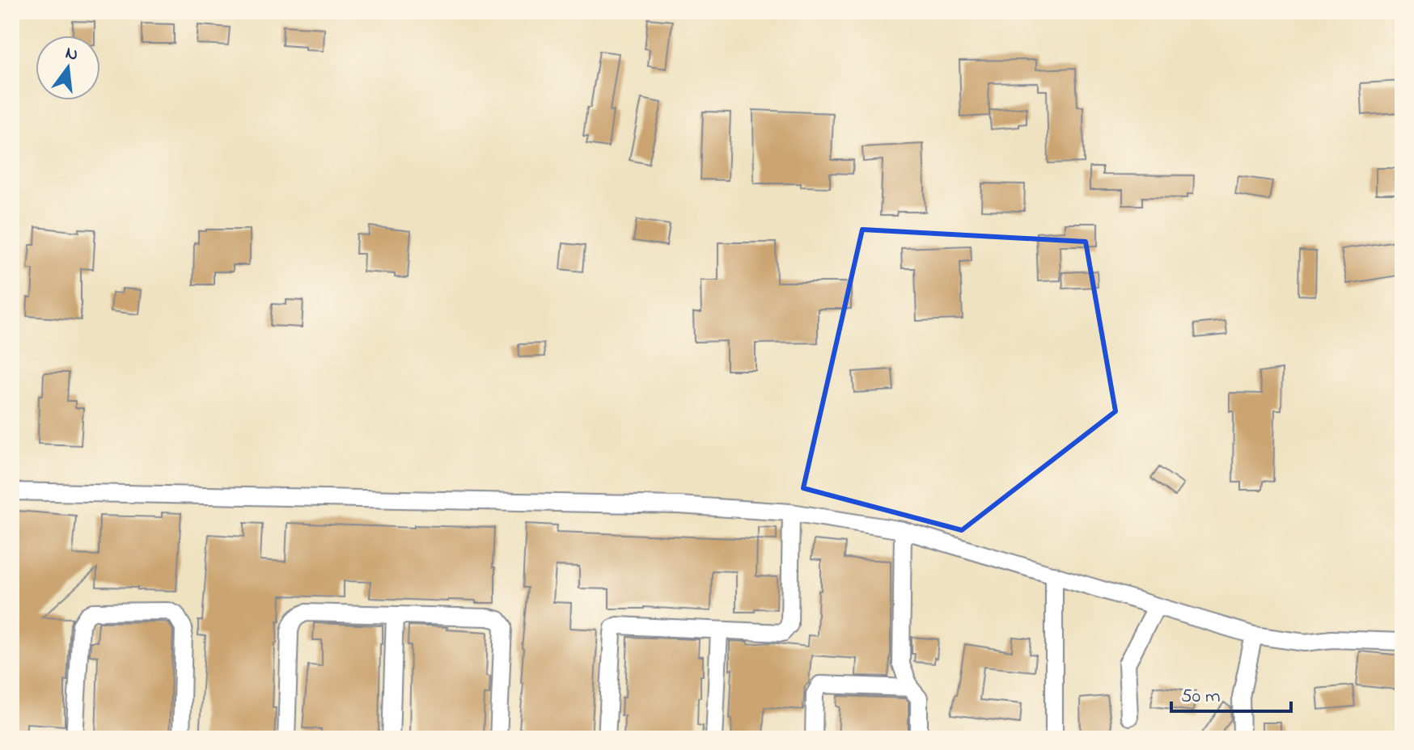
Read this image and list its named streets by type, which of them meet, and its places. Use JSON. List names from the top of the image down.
{
  "scale_bar": "50 m",
  "north": "top"
}
